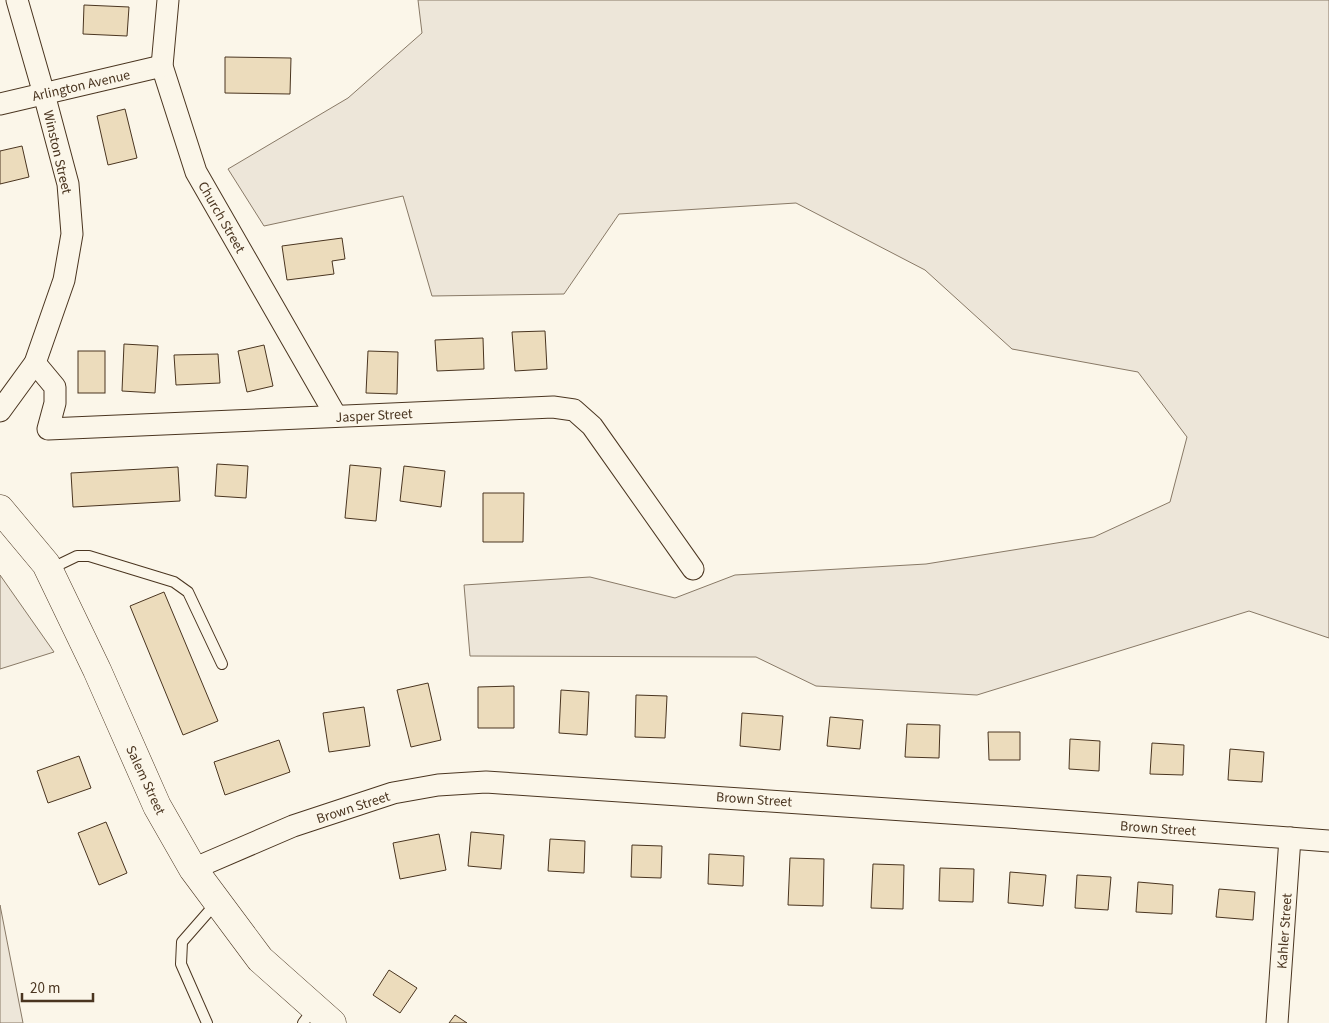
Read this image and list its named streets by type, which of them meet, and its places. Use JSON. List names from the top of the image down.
{
  "streets": {
    "main road": ["Salem Street"],
    "street": [
      "Arlington Avenue",
      "Winston Street",
      "Church Street",
      "Jasper Street",
      "Brown Street",
      "Kahler Street"
    ]
  },
  "crossings": [
    ["Arlington Avenue", "Winston Street"],
    ["Arlington Avenue", "Church Street"],
    ["Winston Street", "Jasper Street"],
    ["Church Street", "Jasper Street"],
    ["Salem Street", "Brown Street"],
    ["Brown Street", "Kahler Street"]
  ],
  "scale_bar": "20 m"
}
